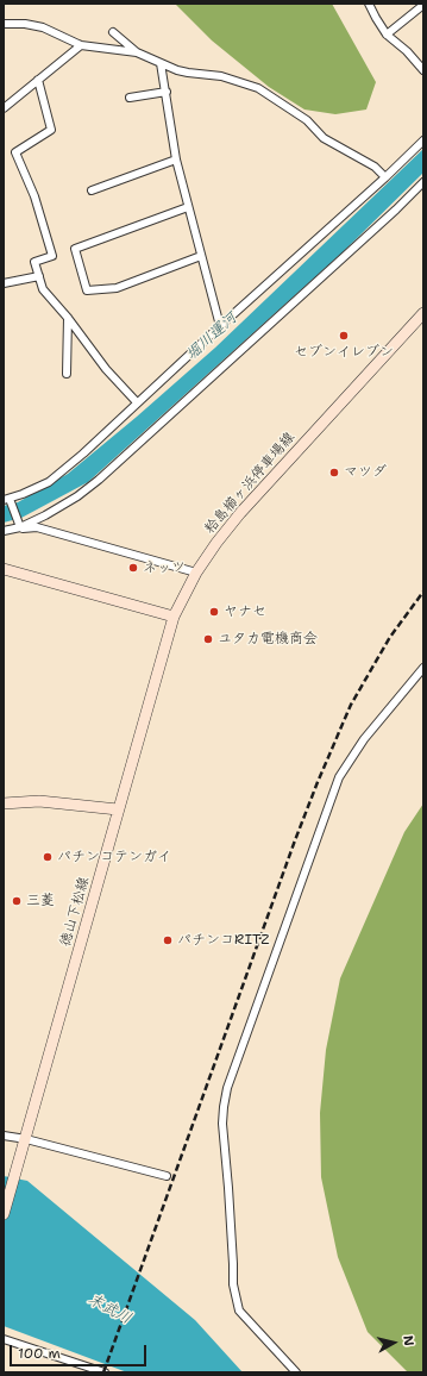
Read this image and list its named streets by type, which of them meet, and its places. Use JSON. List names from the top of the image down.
{
  "streets": {
    "main road": ["粭島櫛ヶ浜停車場線", "徳山下松線"]
  },
  "crossings": [
    ["粭島櫛ヶ浜停車場線", "徳山下松線"]
  ],
  "water": ["堀川運河", "末武川"],
  "places": [
    "セブンイレブン",
    "マツダ",
    "ネッツ",
    "ヤナセ",
    "ユタカ電機商会",
    "パチンコテンガイ",
    "三菱",
    "パチンコRITZ"
  ],
  "scale_bar": "100 m",
  "north": "right"
}
